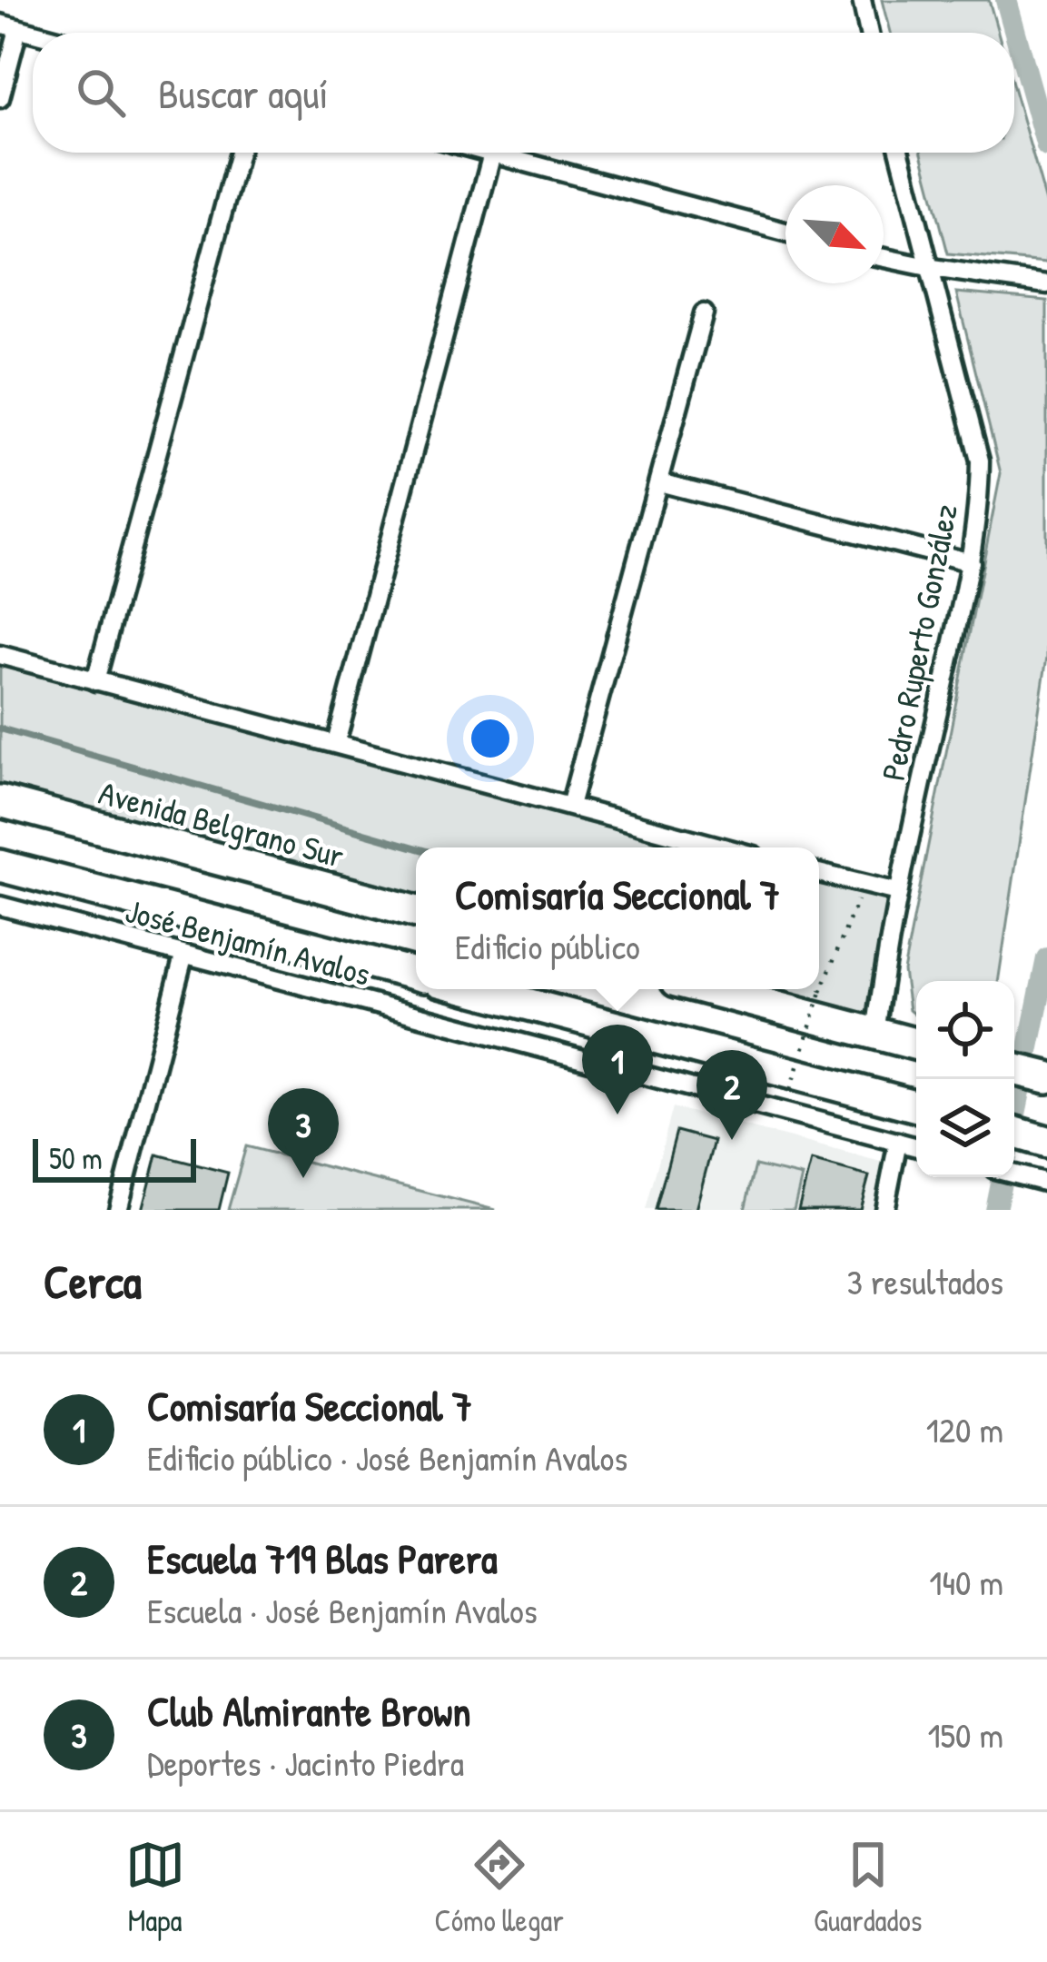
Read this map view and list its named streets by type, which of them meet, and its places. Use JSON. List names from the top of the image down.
{
  "streets": {
    "highway": ["Avenida Belgrano Sur"],
    "street": ["Pedro Ruperto González", "José Benjamín Avalos"]
  },
  "scale_bar": "50 m",
  "north": "bottom right",
  "page": {
    "search": "Buscar aquí",
    "popup": ["Comisaría Seccional 7", "Edificio público"],
    "pins": ["1", "2", "3"],
    "scale": "50 m",
    "heading": ["Cerca", "3 resultados"],
    "list": [
      {
        "mark": "1",
        "name": "Comisaría Seccional 7",
        "note": "Edificio público · José Benjamín Avalos",
        "value": "120 m"
      },
      {
        "mark": "2",
        "name": "Escuela 719 Blas Parera",
        "note": "Escuela · José Benjamín Avalos",
        "value": "140 m"
      },
      {
        "mark": "3",
        "name": "Club Almirante Brown",
        "note": "Deportes · Jacinto Piedra",
        "value": "150 m"
      }
    ],
    "nav": ["Mapa", "Cómo llegar", "Guardados"]
  }
}
